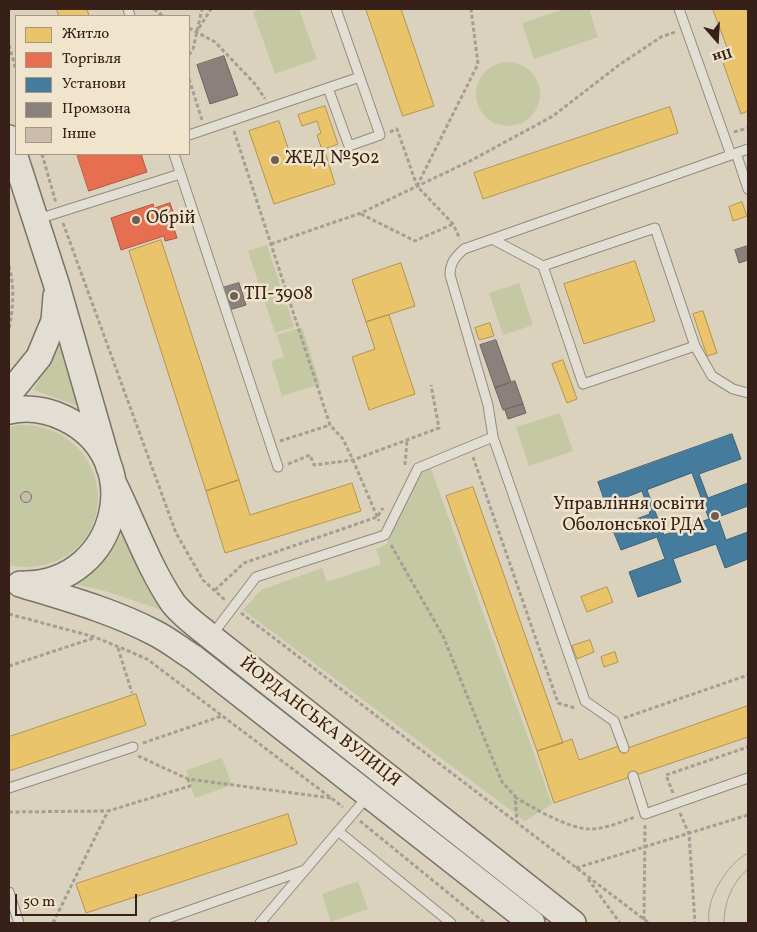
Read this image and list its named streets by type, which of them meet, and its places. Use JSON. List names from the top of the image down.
{
  "streets": {
    "main road": ["ЙОРДАНСЬКА ВУЛИЦЯ"]
  },
  "places": [
    "ЖЕД №502",
    "Обрій",
    "ТП-3908",
    "Управління освіти Оболонської РДА"
  ],
  "legend": [
    "Житло",
    "Торгівля",
    "Установи",
    "Промзона",
    "Інше"
  ],
  "scale_bar": "50 m",
  "north": "bottom"
}
